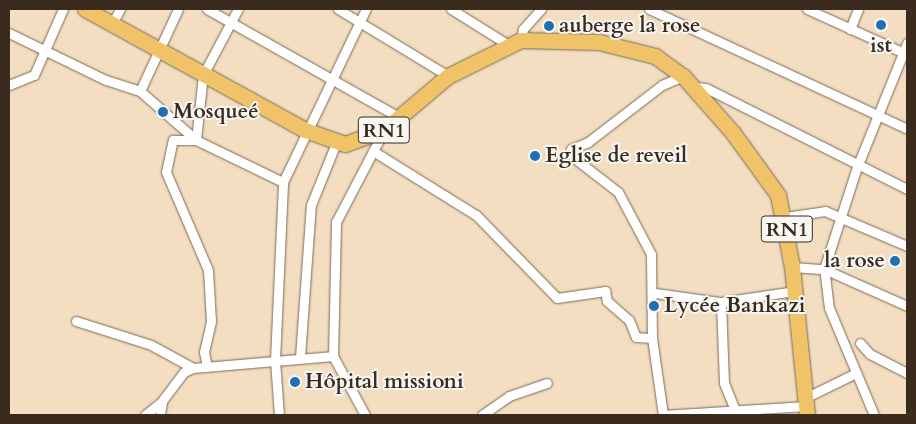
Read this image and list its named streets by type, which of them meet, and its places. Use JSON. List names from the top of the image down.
{
  "streets": {
    "highway": ["RN1"]
  },
  "places": [
    "ist",
    "auberge la rose",
    "Mosqueé",
    "Eglise de reveil",
    "la rose",
    "Lycée Bankazi",
    "Hôpital missioni"
  ]
}
